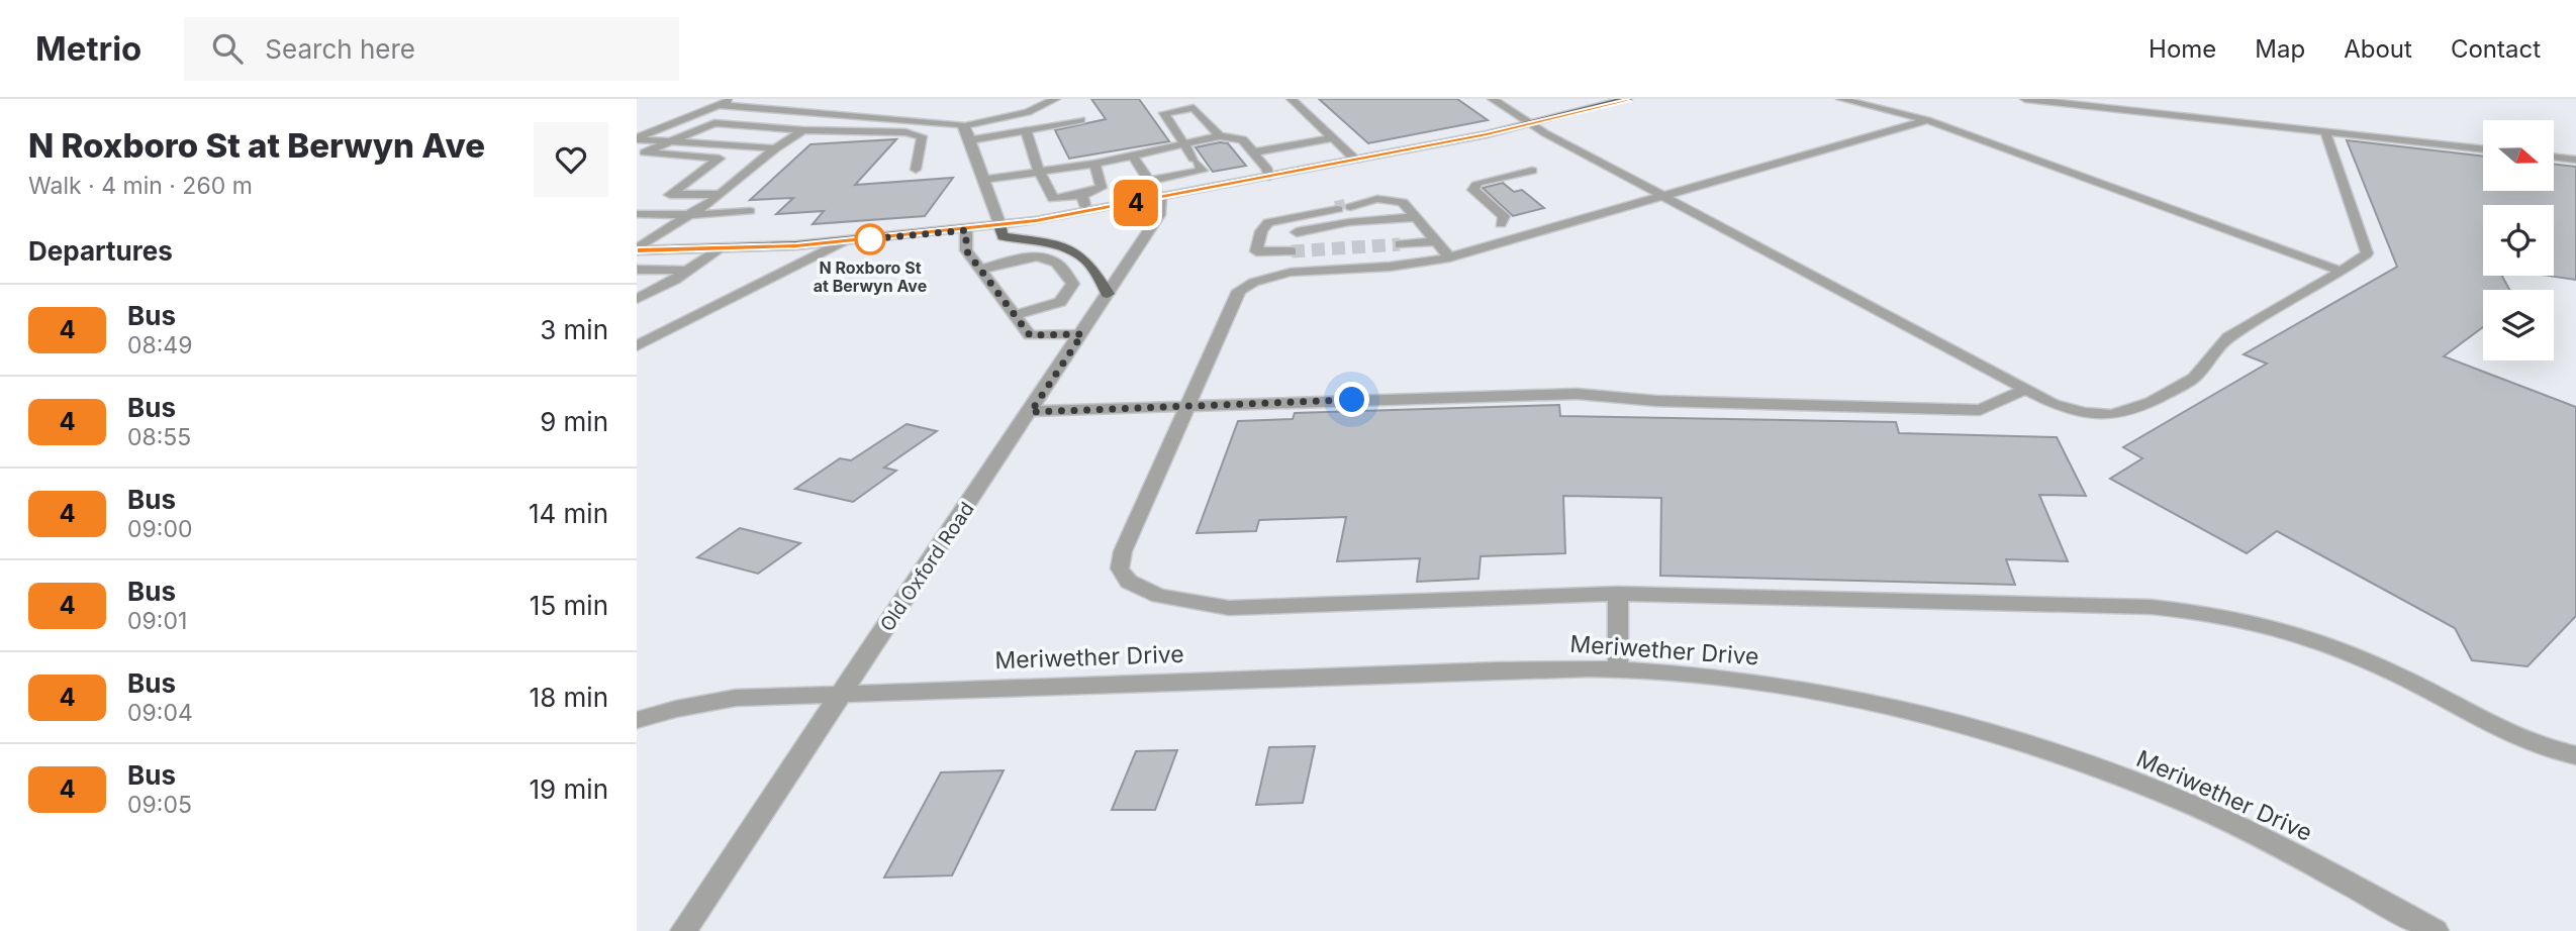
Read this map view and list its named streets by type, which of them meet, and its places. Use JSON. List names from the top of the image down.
{
  "streets": {
    "street": ["Old Oxford Road", "Meriwether Drive"]
  },
  "crossings": [
    ["Old Oxford Road", "Meriwether Drive"]
  ],
  "places": ["N Roxboro St at Berwyn Ave"],
  "lines": ["bus line 4"],
  "north": "right",
  "page": {
    "header": "Metrio",
    "search": "Search here",
    "nav": [
      "Home",
      "Map",
      "About",
      "Contact"
    ],
    "heading": [
      ["N Roxboro St at Berwyn Ave", "Walk · 4 min · 260 m"],
      "Departures"
    ],
    "on_map": "4",
    "list": [
      {
        "mark": "4",
        "name": "Bus",
        "note": "08:49",
        "value": "3 min"
      },
      {
        "mark": "4",
        "name": "Bus",
        "note": "08:55",
        "value": "9 min"
      },
      {
        "mark": "4",
        "name": "Bus",
        "note": "09:00",
        "value": "14 min"
      },
      {
        "mark": "4",
        "name": "Bus",
        "note": "09:01",
        "value": "15 min"
      },
      {
        "mark": "4",
        "name": "Bus",
        "note": "09:04",
        "value": "18 min"
      },
      {
        "mark": "4",
        "name": "Bus",
        "note": "09:05",
        "value": "19 min"
      }
    ]
  }
}
